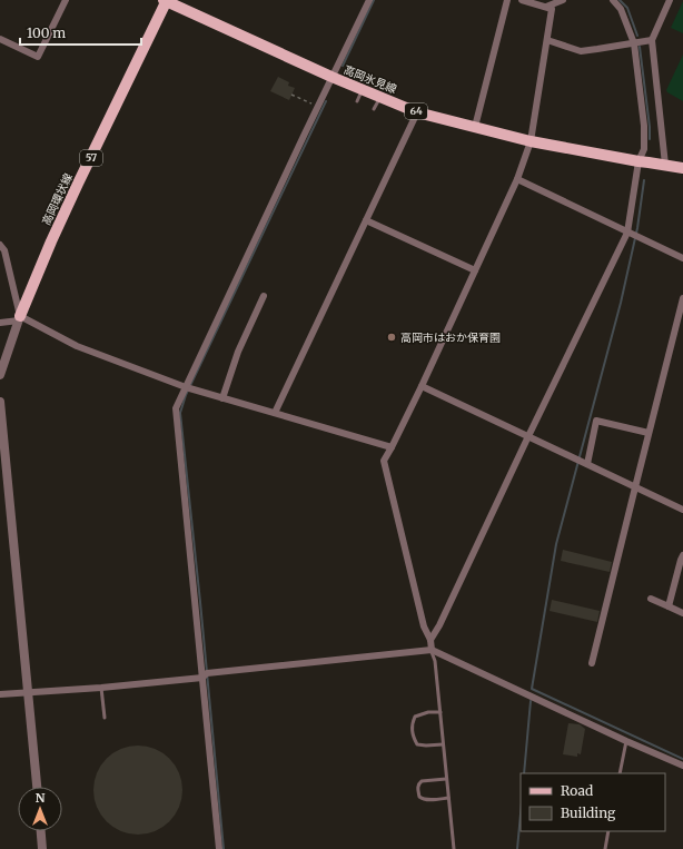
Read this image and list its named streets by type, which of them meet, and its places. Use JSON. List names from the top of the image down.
{
  "streets": {
    "main road": [
      "高岡氷見線",
      "64",
      "57",
      "高岡環状線"
    ]
  },
  "crossings": [
    ["高岡氷見線", "高岡環状線"]
  ],
  "places": ["高岡市はおか保育園"],
  "legend": ["Road", "Building"],
  "scale_bar": "100 m",
  "north": "top"
}
